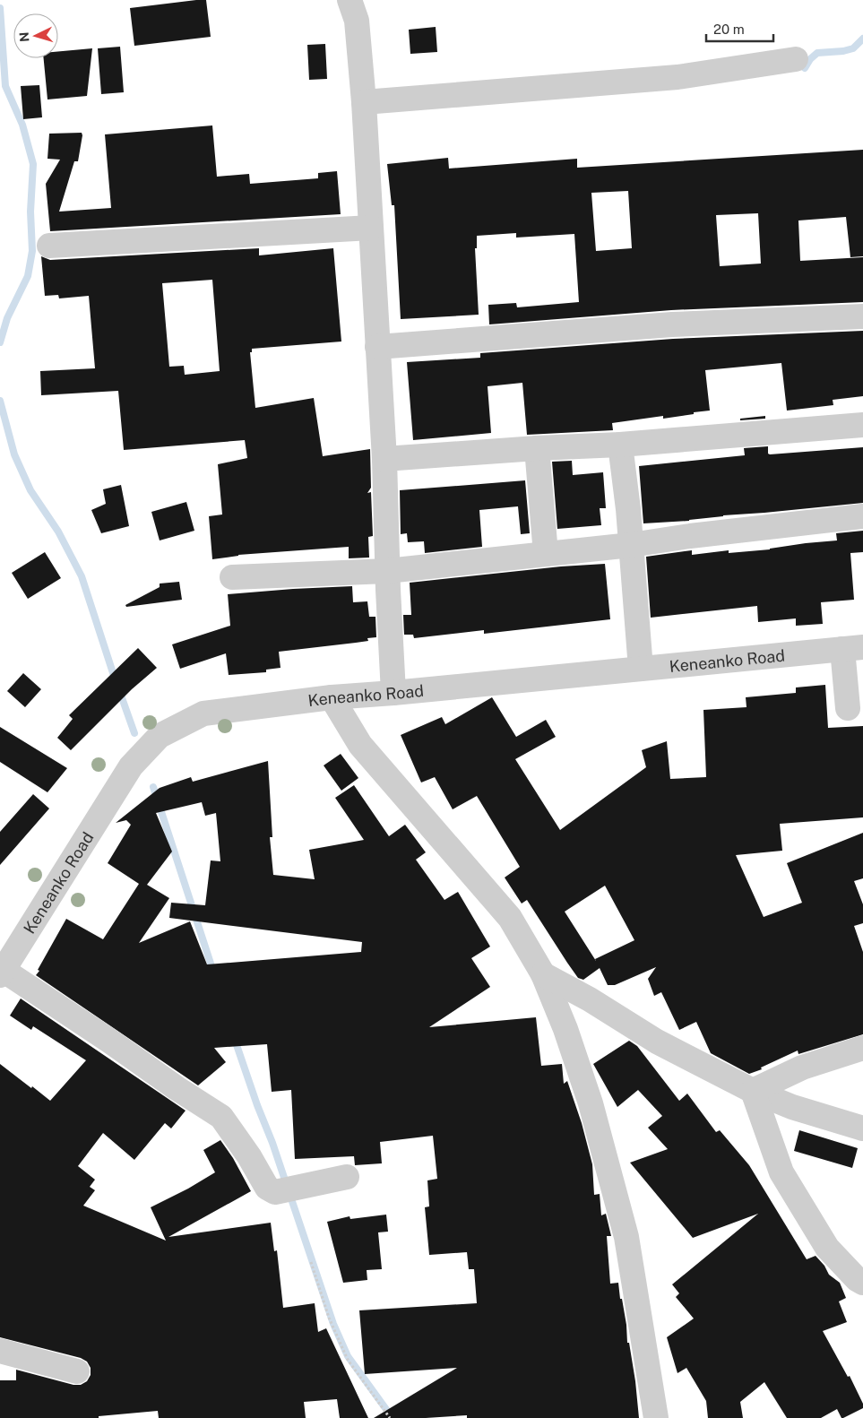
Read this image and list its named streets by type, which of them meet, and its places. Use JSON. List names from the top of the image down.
{
  "streets": {
    "street": ["Keneanko Road"]
  },
  "scale_bar": "20 m",
  "north": "left"
}
